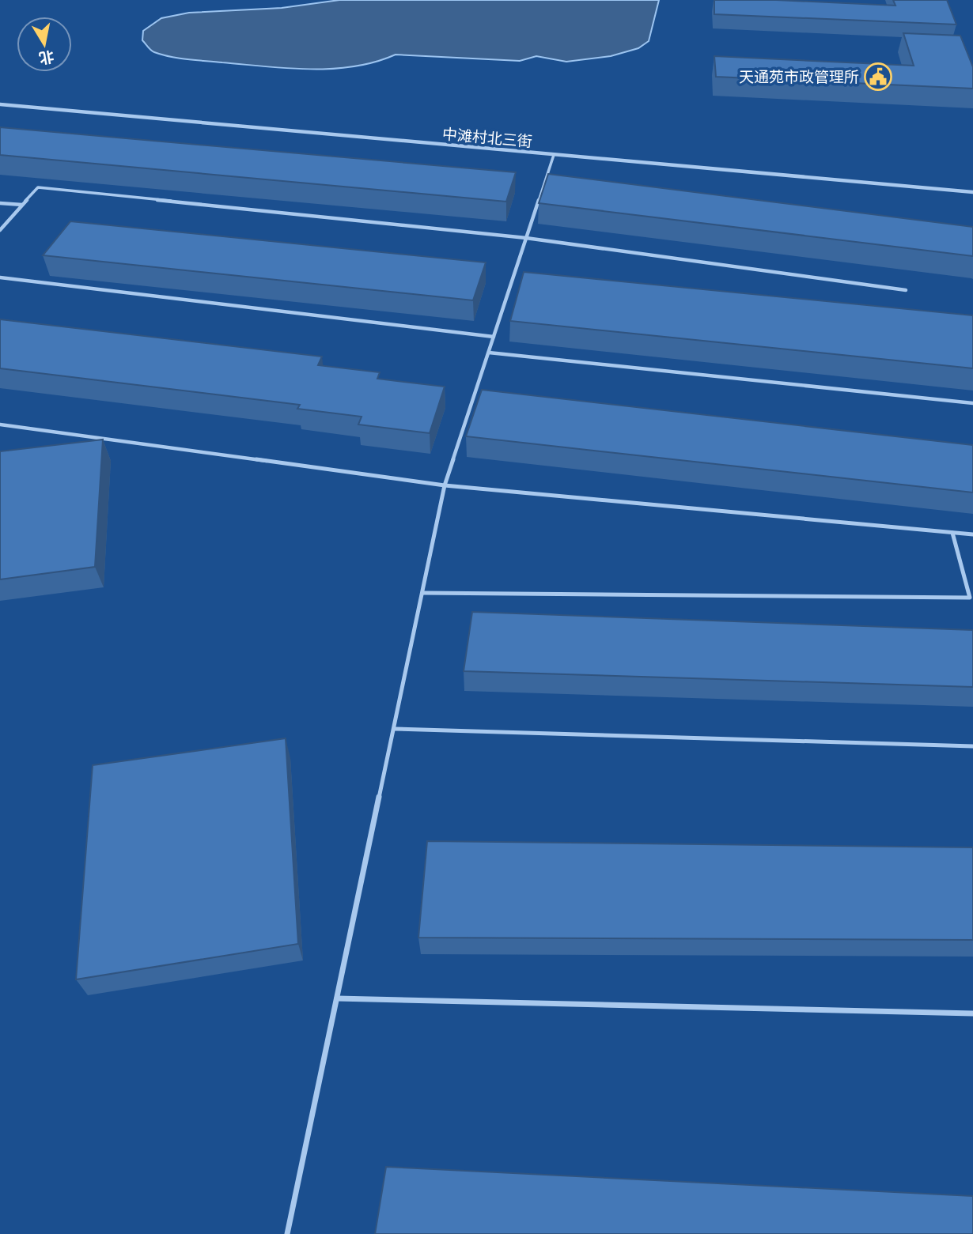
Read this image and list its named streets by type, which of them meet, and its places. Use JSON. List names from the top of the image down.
{
  "streets": {
    "street": ["中滩村北三街"]
  },
  "places": {
    "public building": ["天通苑市政管理所"]
  },
  "north": "bottom"
}
